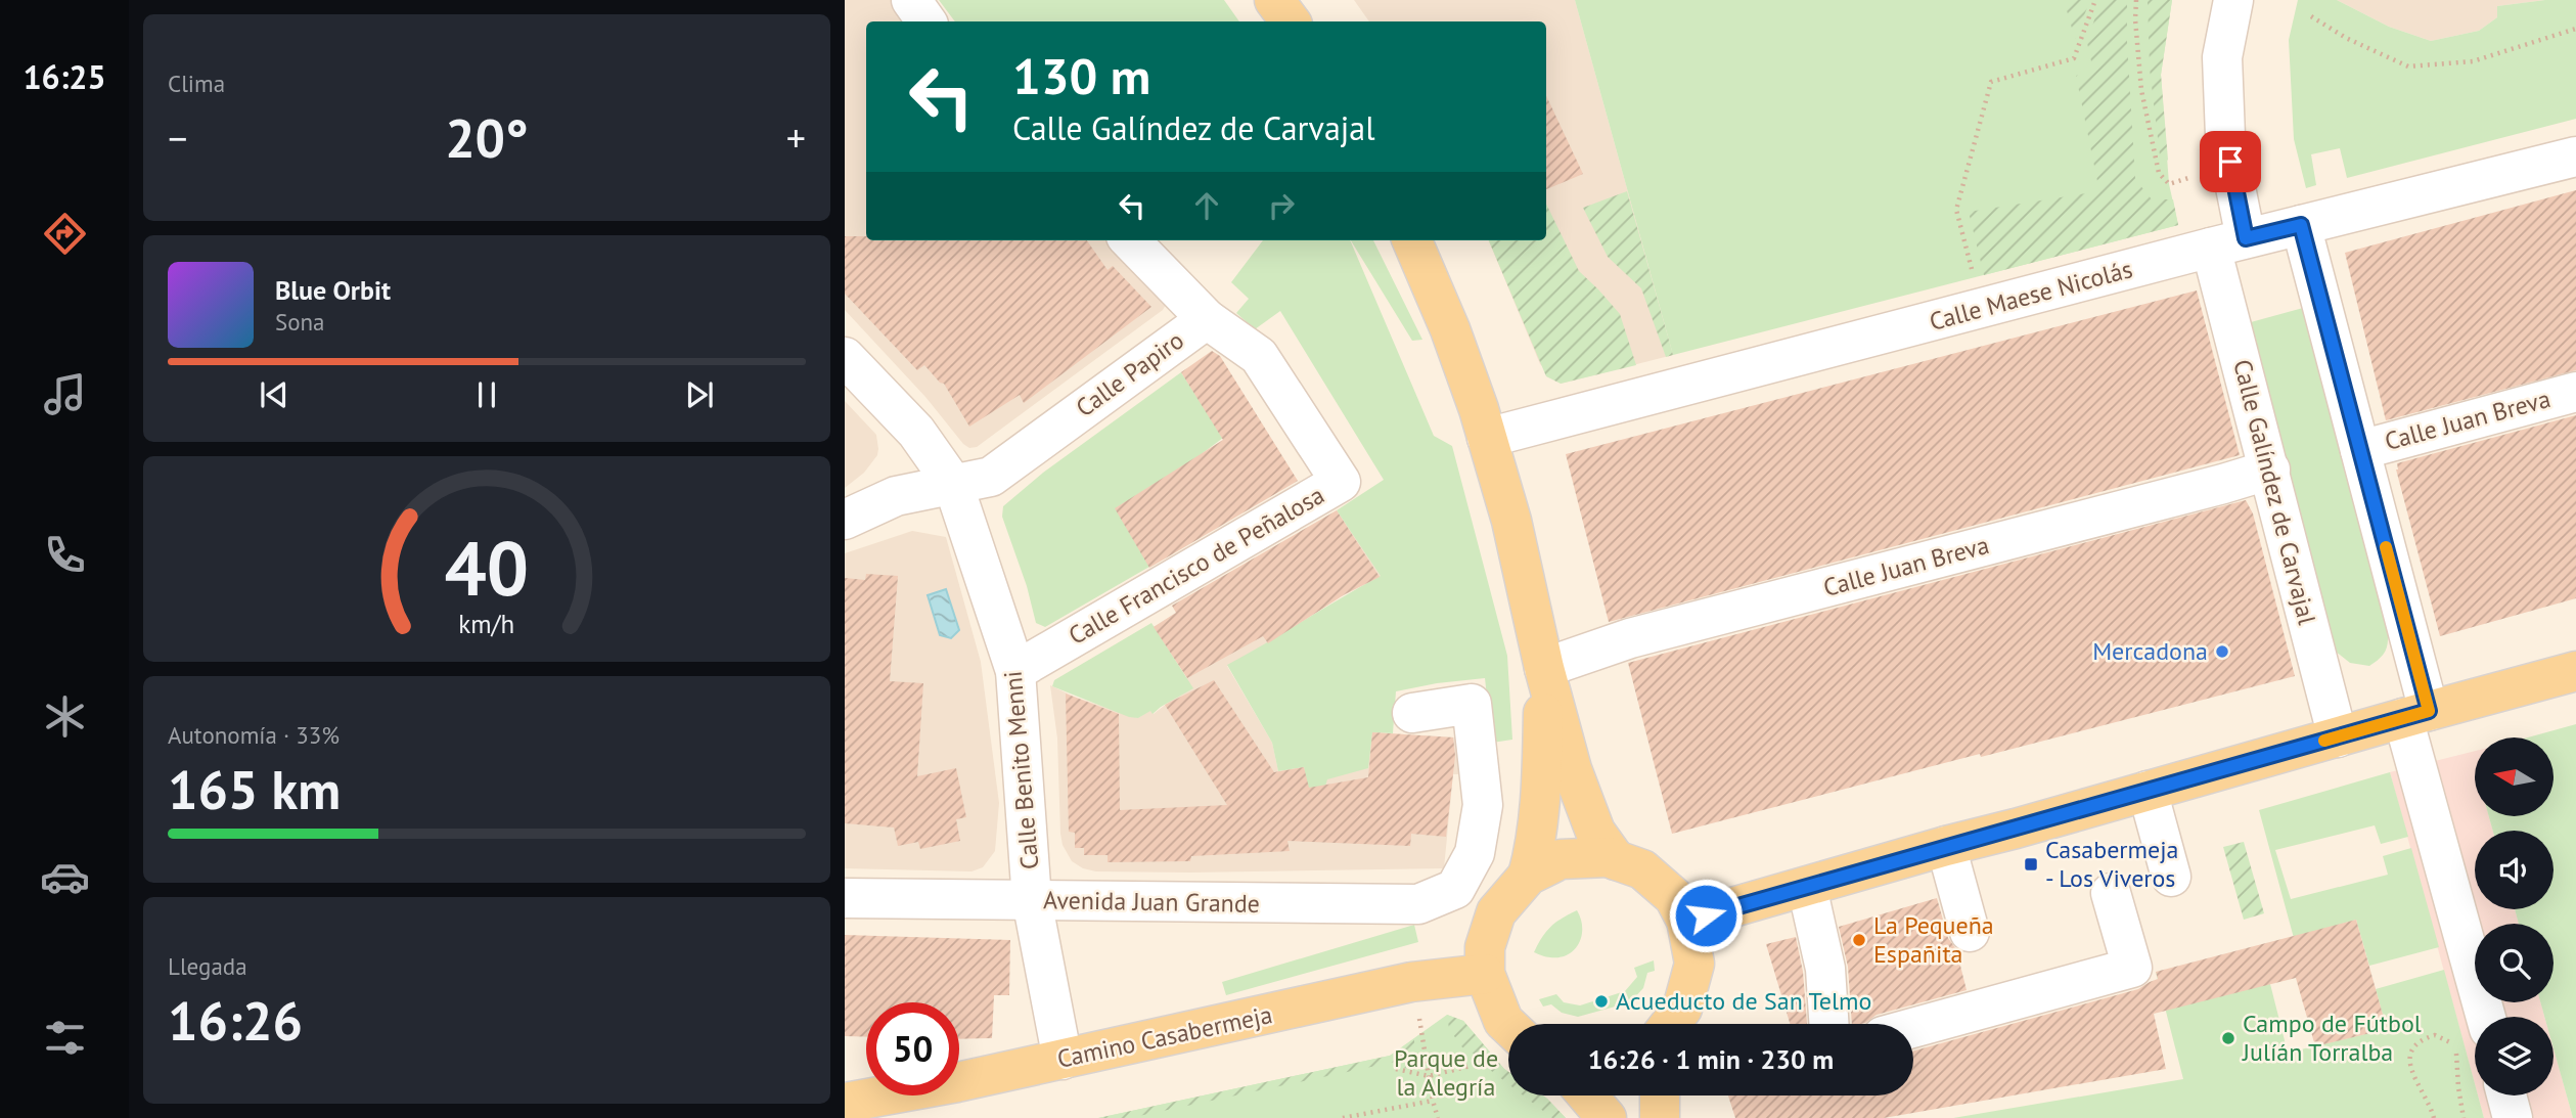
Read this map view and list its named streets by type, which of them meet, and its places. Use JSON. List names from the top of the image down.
{
  "streets": {
    "main road": ["Camino Casabermeja"],
    "street": [
      "Calle Maese Nicolás",
      "Calle Papiro",
      "Calle Juan Breva",
      "Calle Galíndez de Carvajal",
      "Calle Francisco de Peñalosa",
      "Calle Benito Menni",
      "Avenida Juan Grande"
    ]
  },
  "crossings": [
    ["Calle Maese Nicolás", "Calle Galíndez de Carvajal"],
    ["Calle Papiro", "Calle Francisco de Peñalosa"],
    ["Calle Papiro", "Calle Benito Menni"],
    ["Calle Juan Breva", "Calle Galíndez de Carvajal"],
    ["Calle Francisco de Peñalosa", "Calle Benito Menni"],
    ["Calle Benito Menni", "Avenida Juan Grande"],
    ["Calle Benito Menni", "Camino Casabermeja"]
  ],
  "parks": ["Parque de la Alegría"],
  "places": {
    "other": [
      "Mercadona",
      "La Pequeña Españita",
      "Acueducto de San Telmo",
      "Campo de Fútbol Julíán Torralba"
    ],
    "transit": ["Casabermeja - Los Viveros"]
  },
  "north": "left",
  "page": {
    "tabs": "16:25",
    "tile": [
      "Clima",
      ["Autonomía · 33%", "165 km"],
      ["Llegada", "16:26"]
    ],
    "turn": ["130 m", "Calle Galíndez de Carvajal"],
    "heat": ["−", "20°", "+"],
    "song": ["Blue Orbit", "Sona"],
    "limit": "50",
    "trip": "16:26 · 1 min · 230 m",
    "gauge": ["40", "km/h"]
  }
}
